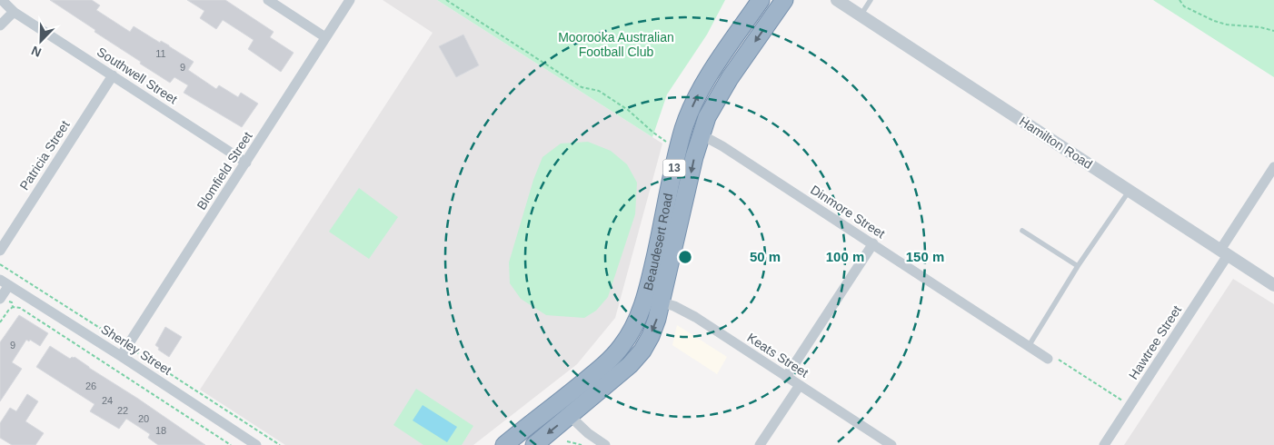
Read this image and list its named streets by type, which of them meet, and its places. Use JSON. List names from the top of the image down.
{
  "streets": {
    "highway": ["13", "Beaudesert Road"],
    "street": [
      "Southwell Street",
      "Hamilton Road",
      "Patricia Street",
      "Blomfield Street",
      "Dinmore Street",
      "Hawtree Street",
      "Sherley Street",
      "Keats Street"
    ]
  },
  "crossings": [
    ["Southwell Street", "Patricia Street"],
    ["Southwell Street", "Blomfield Street"],
    ["Hamilton Road", "Hawtree Street"],
    ["Blomfield Street", "Sherley Street"],
    ["Dinmore Street", "Beaudesert Road"],
    ["Beaudesert Road", "Keats Street"]
  ],
  "parks": ["Moorooka Australian Football Club"],
  "house_numbers": [
    "11",
    "9",
    "9",
    "26",
    "24",
    "22",
    "20",
    "18"
  ],
  "north": "bottom left",
  "rings": ["50 m", "100 m", "150 m"]
}
